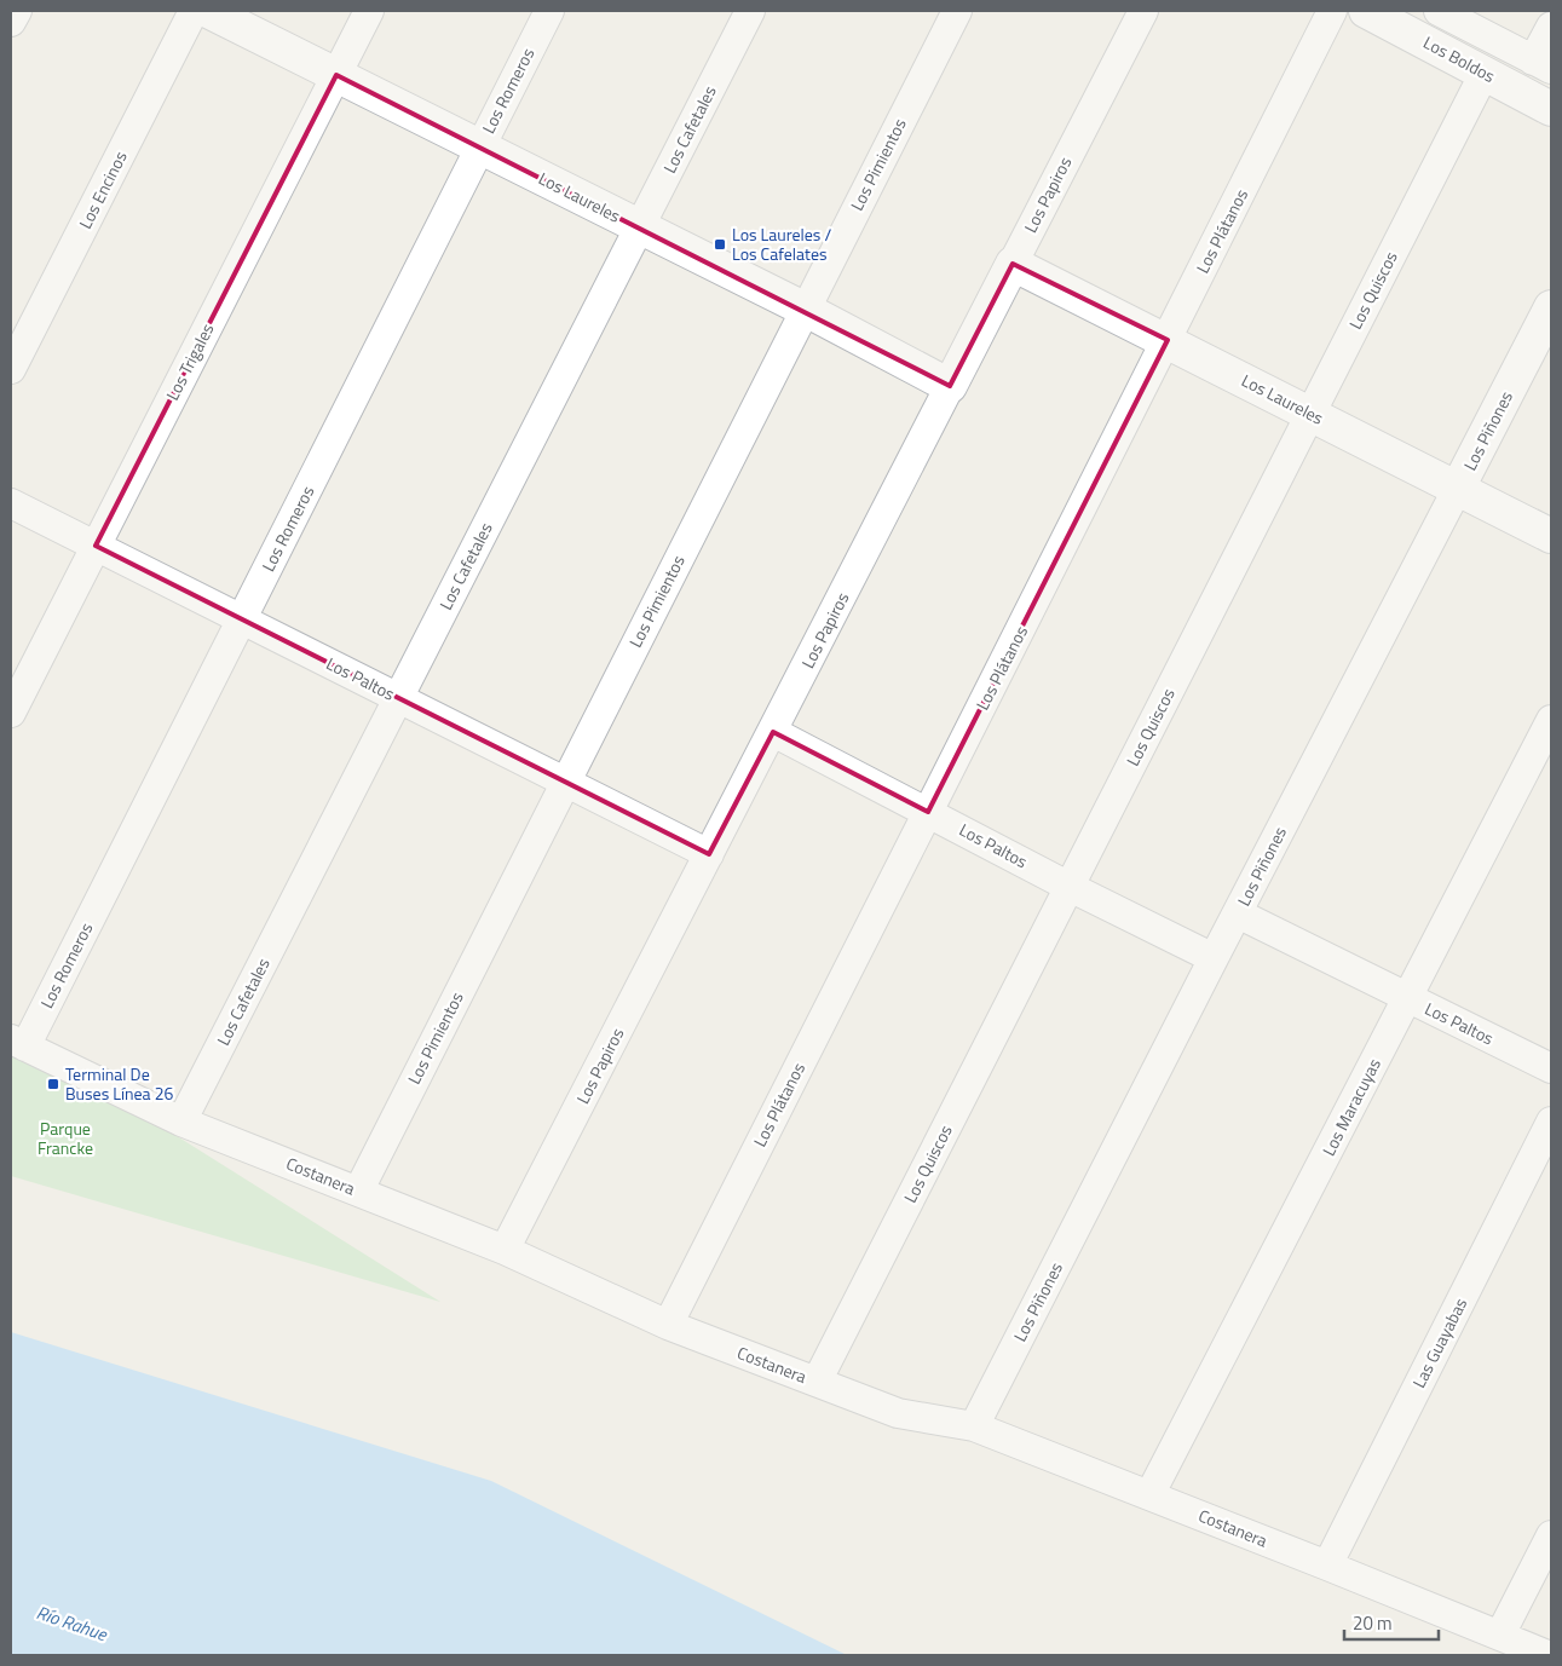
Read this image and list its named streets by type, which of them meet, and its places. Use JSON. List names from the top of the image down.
{
  "streets": {
    "street": [
      "Los Boldos",
      "Los Romeros",
      "Los Cafetales",
      "Los Pimientos",
      "Los Encinos",
      "Los Papiros",
      "Los Laureles",
      "Los Plátanos",
      "Los Quiscos",
      "Los Trigales",
      "Los Piñones",
      "Los Paltos",
      "Los Maracuyas",
      "Costanera",
      "Las Guayabas"
    ]
  },
  "crossings": [
    ["Los Boldos", "Los Quiscos"],
    ["Los Romeros", "Los Laureles"],
    ["Los Romeros", "Los Paltos"],
    ["Los Romeros", "Costanera"],
    ["Los Cafetales", "Los Laureles"],
    ["Los Cafetales", "Los Paltos"],
    ["Los Cafetales", "Costanera"],
    ["Los Pimientos", "Los Laureles"],
    ["Los Pimientos", "Los Paltos"],
    ["Los Pimientos", "Costanera"],
    ["Los Papiros", "Los Laureles"],
    ["Los Papiros", "Los Paltos"],
    ["Los Papiros", "Costanera"],
    ["Los Laureles", "Los Plátanos"],
    ["Los Laureles", "Los Quiscos"],
    ["Los Laureles", "Los Trigales"],
    ["Los Laureles", "Los Piñones"],
    ["Los Plátanos", "Los Paltos"],
    ["Los Plátanos", "Costanera"],
    ["Los Quiscos", "Los Paltos"],
    ["Los Quiscos", "Costanera"],
    ["Los Trigales", "Los Paltos"],
    ["Los Piñones", "Los Paltos"],
    ["Los Piñones", "Costanera"],
    ["Los Paltos", "Los Maracuyas"],
    ["Los Maracuyas", "Costanera"],
    ["Costanera", "Las Guayabas"]
  ],
  "water": ["Río Rahue"],
  "parks": ["Parque Francke"],
  "places": {
    "transit": ["Los Laureles / Los Cafelates", "Terminal De Buses Línea 26"]
  },
  "scale_bar": "20 m"
}
